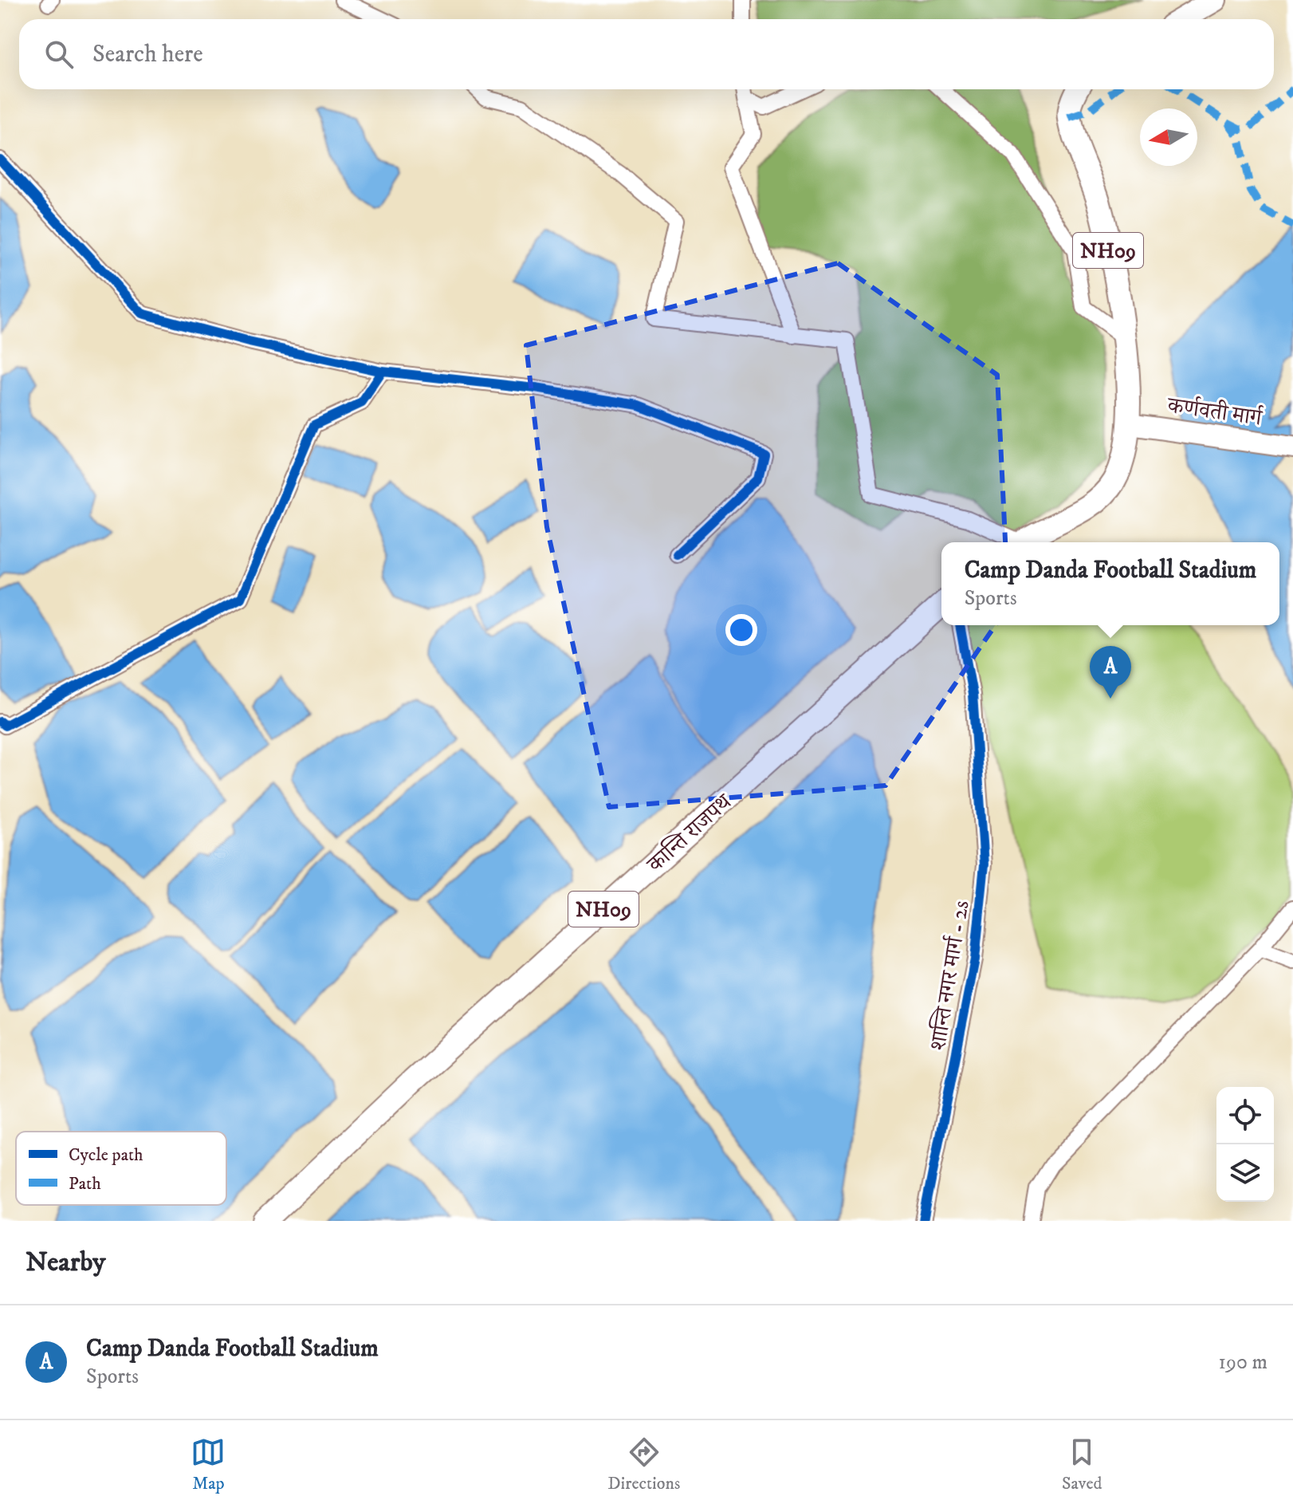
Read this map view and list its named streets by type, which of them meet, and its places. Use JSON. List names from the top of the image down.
{
  "streets": {
    "main road": ["NH09", "कर्णवती मार्ग", "कान्ति राजपथ"],
    "street": ["शान्ति नगर मार्ग - 2s"]
  },
  "crossings": [
    ["NH09", "कर्णवती मार्ग"]
  ],
  "legend": ["Cycle path", "Path"],
  "north": "left",
  "page": {
    "search": "Search here",
    "popup": ["Camp Danda Football Stadium", "Sports"],
    "pins": "A",
    "heading": "Nearby",
    "list": [
      {
        "mark": "A",
        "name": "Camp Danda Football Stadium",
        "note": "Sports",
        "value": "190 m"
      }
    ],
    "nav": ["Map", "Directions", "Saved"]
  }
}
